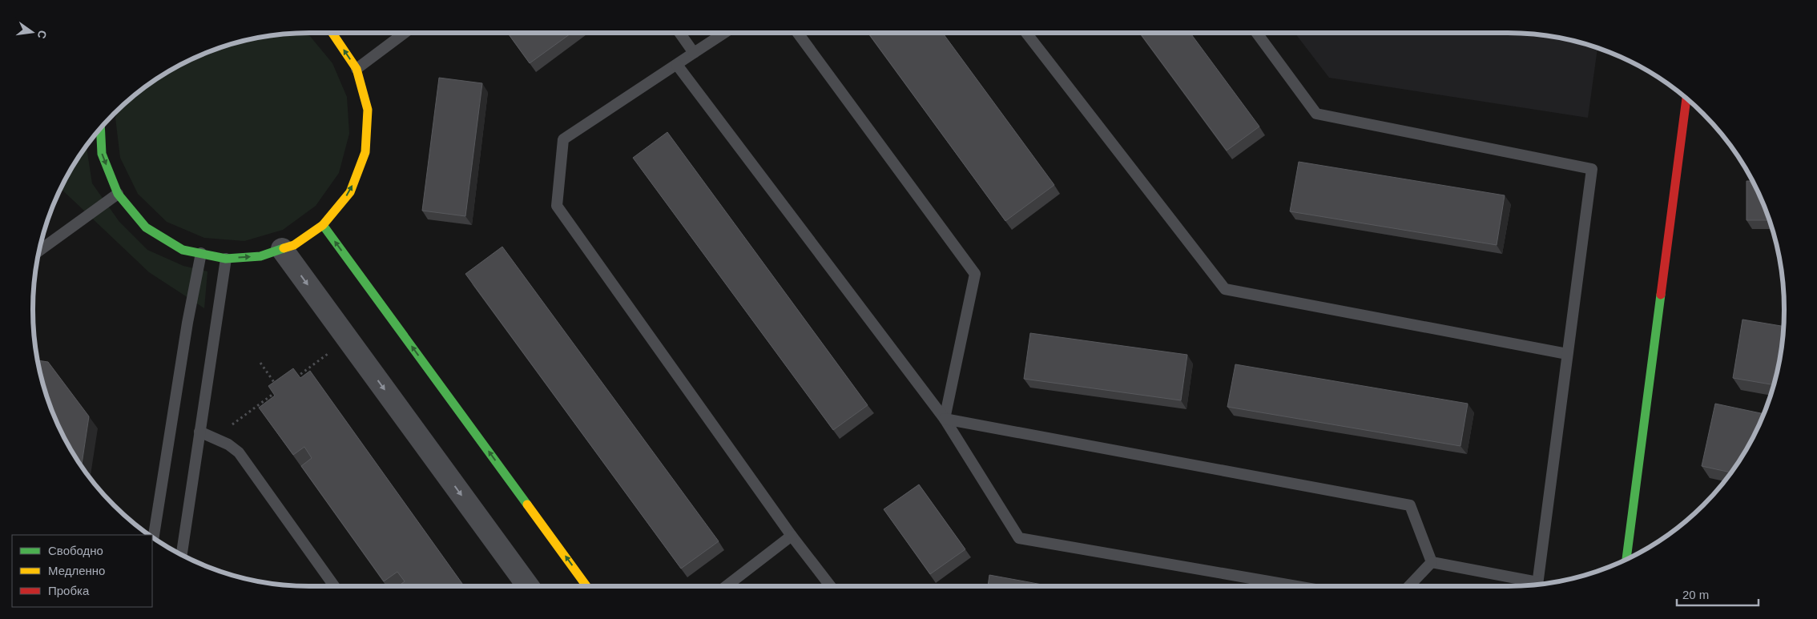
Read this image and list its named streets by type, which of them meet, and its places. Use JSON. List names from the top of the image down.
{
  "legend": ["Свободно", "Медленно", "Пробка"],
  "scale_bar": "20 m",
  "north": "right"
}
